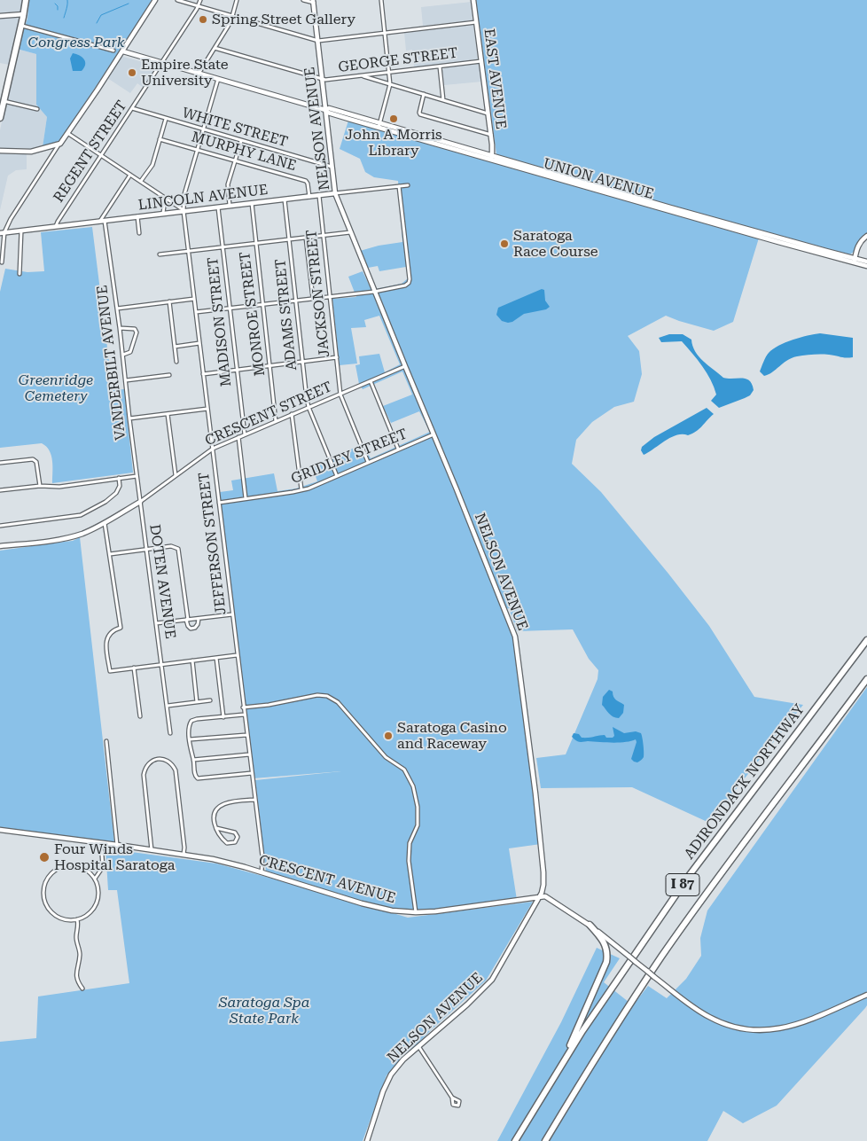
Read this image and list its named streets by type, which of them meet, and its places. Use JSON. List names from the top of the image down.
{
  "streets": {
    "highway": ["ADIRONDACK NORTHWAY", "I 87"],
    "street": [
      "GEORGE STREET",
      "EAST AVENUE",
      "WHITE STREET",
      "NELSON AVENUE",
      "REGENT STREET",
      "MURPHY LANE",
      "UNION AVENUE",
      "LINCOLN AVENUE",
      "JACKSON STREET",
      "MONROE STREET",
      "ADAMS STREET",
      "MADISON STREET",
      "VANDERBILT AVENUE",
      "CRESCENT STREET",
      "GRIDLEY STREET",
      "JEFFERSON STREET",
      "DOTEN AVENUE",
      "CRESCENT AVENUE"
    ]
  },
  "crossings": [
    ["GEORGE STREET", "EAST AVENUE"],
    ["GEORGE STREET", "NELSON AVENUE"],
    ["EAST AVENUE", "UNION AVENUE"],
    ["WHITE STREET", "NELSON AVENUE"],
    ["WHITE STREET", "REGENT STREET"],
    ["WHITE STREET", "JEFFERSON STREET"],
    ["NELSON AVENUE", "UNION AVENUE"],
    ["NELSON AVENUE", "LINCOLN AVENUE"],
    ["NELSON AVENUE", "CRESCENT STREET"],
    ["NELSON AVENUE", "GRIDLEY STREET"],
    ["NELSON AVENUE", "CRESCENT AVENUE"],
    ["REGENT STREET", "UNION AVENUE"],
    ["REGENT STREET", "LINCOLN AVENUE"],
    ["MURPHY LANE", "LINCOLN AVENUE"],
    ["MURPHY LANE", "JEFFERSON STREET"],
    ["UNION AVENUE", "JEFFERSON STREET"],
    ["LINCOLN AVENUE", "JACKSON STREET"],
    ["LINCOLN AVENUE", "MONROE STREET"],
    ["LINCOLN AVENUE", "ADAMS STREET"],
    ["LINCOLN AVENUE", "MADISON STREET"],
    ["LINCOLN AVENUE", "VANDERBILT AVENUE"],
    ["LINCOLN AVENUE", "JEFFERSON STREET"],
    ["JACKSON STREET", "CRESCENT STREET"],
    ["JACKSON STREET", "GRIDLEY STREET"],
    ["MONROE STREET", "CRESCENT STREET"],
    ["ADAMS STREET", "CRESCENT STREET"],
    ["ADAMS STREET", "GRIDLEY STREET"],
    ["MADISON STREET", "CRESCENT STREET"],
    ["VANDERBILT AVENUE", "CRESCENT STREET"],
    ["VANDERBILT AVENUE", "DOTEN AVENUE"],
    ["CRESCENT STREET", "JEFFERSON STREET"],
    ["CRESCENT STREET", "DOTEN AVENUE"],
    ["GRIDLEY STREET", "JEFFERSON STREET"],
    ["JEFFERSON STREET", "CRESCENT AVENUE"]
  ],
  "parks": ["Congress Park", "Greenridge Cemetery", "Saratoga Spa State Park"],
  "places": [
    "Spring Street Gallery",
    "Empire State University",
    "John A Morris Library",
    "Saratoga Race Course",
    "Saratoga Casino and Raceway",
    "Four Winds Hospital Saratoga"
  ]
}
